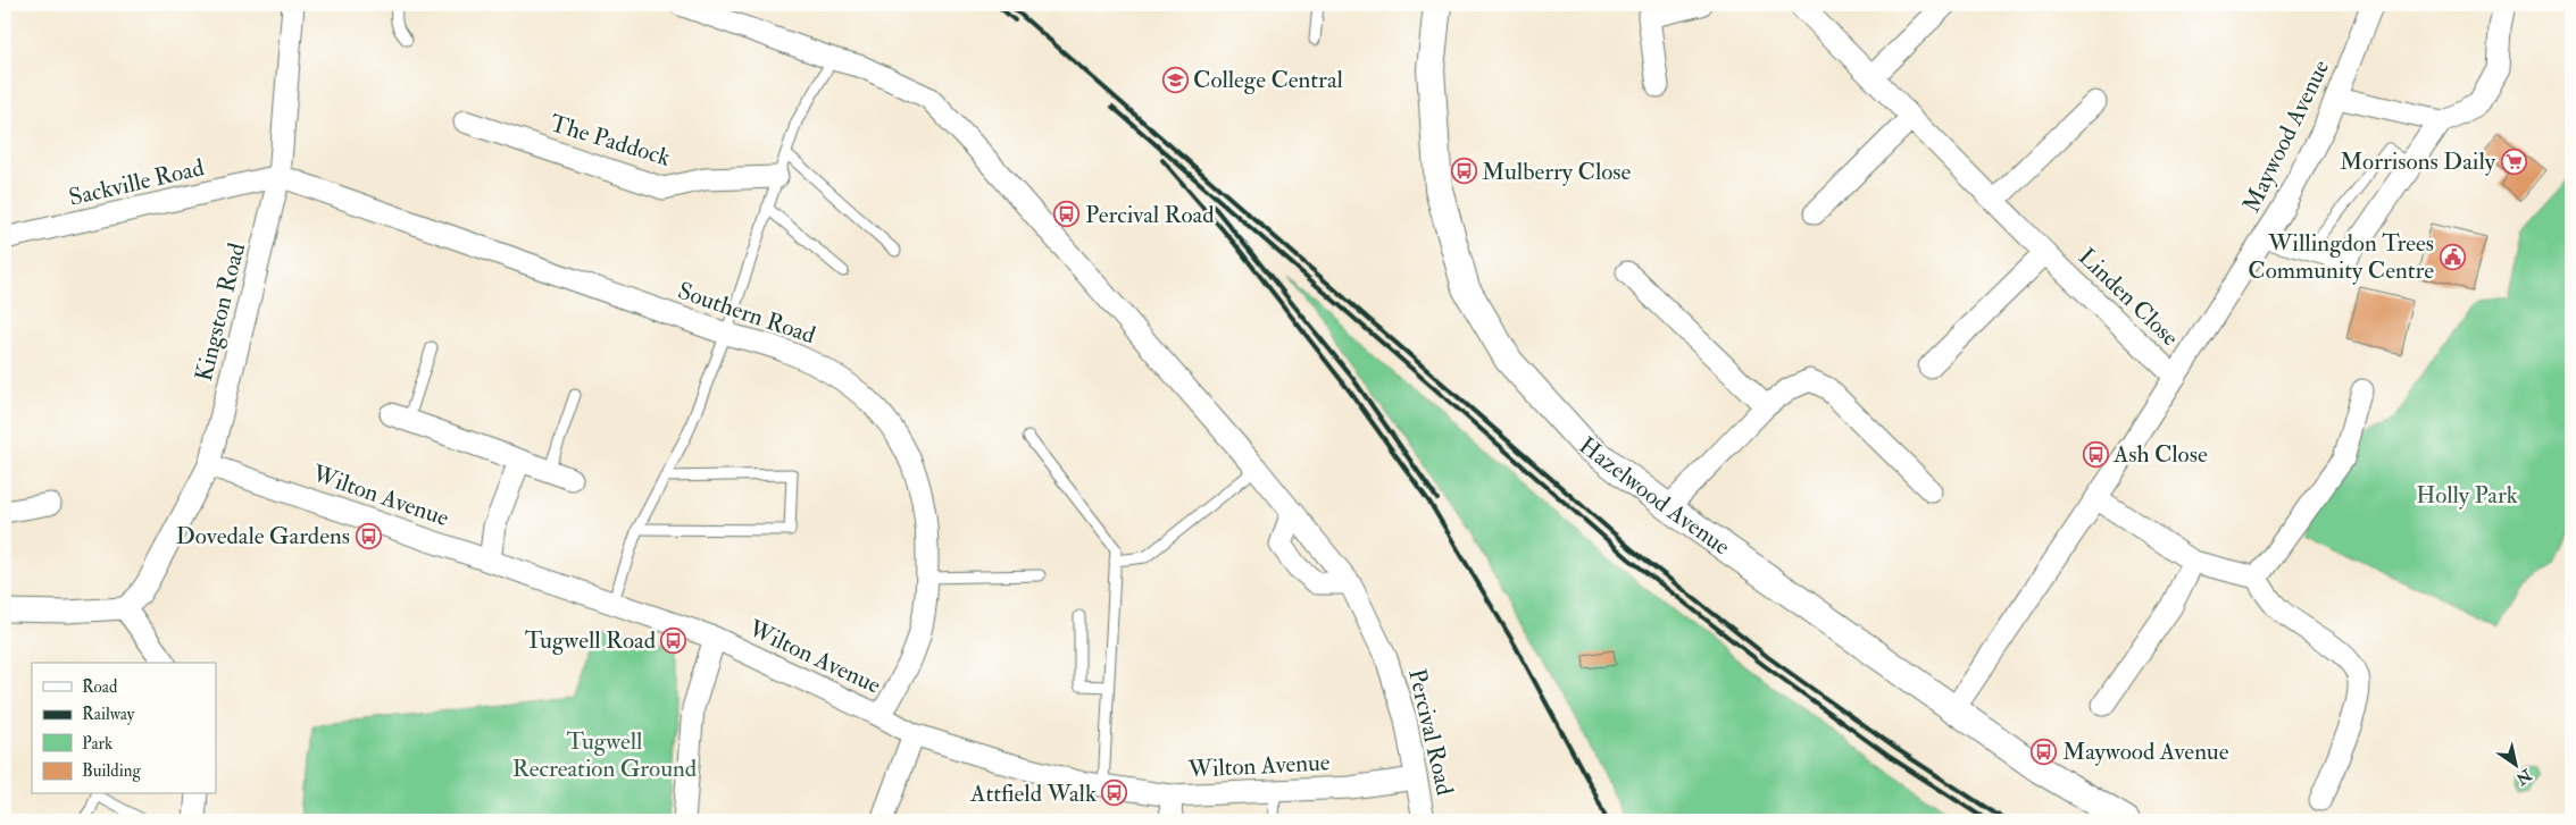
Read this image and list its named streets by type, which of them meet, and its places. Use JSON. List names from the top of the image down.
{
  "streets": {
    "street": [
      "Maywood Avenue",
      "The Paddock",
      "Sackville Road",
      "Linden Close",
      "Kingston Road",
      "Southern Road",
      "Hazelwood Avenue",
      "Wilton Avenue",
      "Percival Road"
    ]
  },
  "crossings": [
    ["Maywood Avenue", "Linden Close"],
    ["Maywood Avenue", "Hazelwood Avenue"],
    ["Sackville Road", "Kingston Road"],
    ["Sackville Road", "Southern Road"],
    ["Kingston Road", "Southern Road"],
    ["Kingston Road", "Wilton Avenue"],
    ["Southern Road", "Wilton Avenue"],
    ["Wilton Avenue", "Percival Road"]
  ],
  "parks": ["Holly Park", "Tugwell Recreation Ground"],
  "places": {
    "school or university": ["College Central"],
    "supermarket": ["Morrisons Daily"],
    "bus stop": [
      "Mulberry Close",
      "Percival Road",
      "Ash Close",
      "Dovedale Gardens",
      "Tugwell Road",
      "Maywood Avenue",
      "Attfield Walk"
    ],
    "public building": ["Willingdon Trees Community Centre"]
  },
  "legend": [
    "Road",
    "Railway",
    "Park",
    "Building"
  ],
  "north": "bottom right"
}
